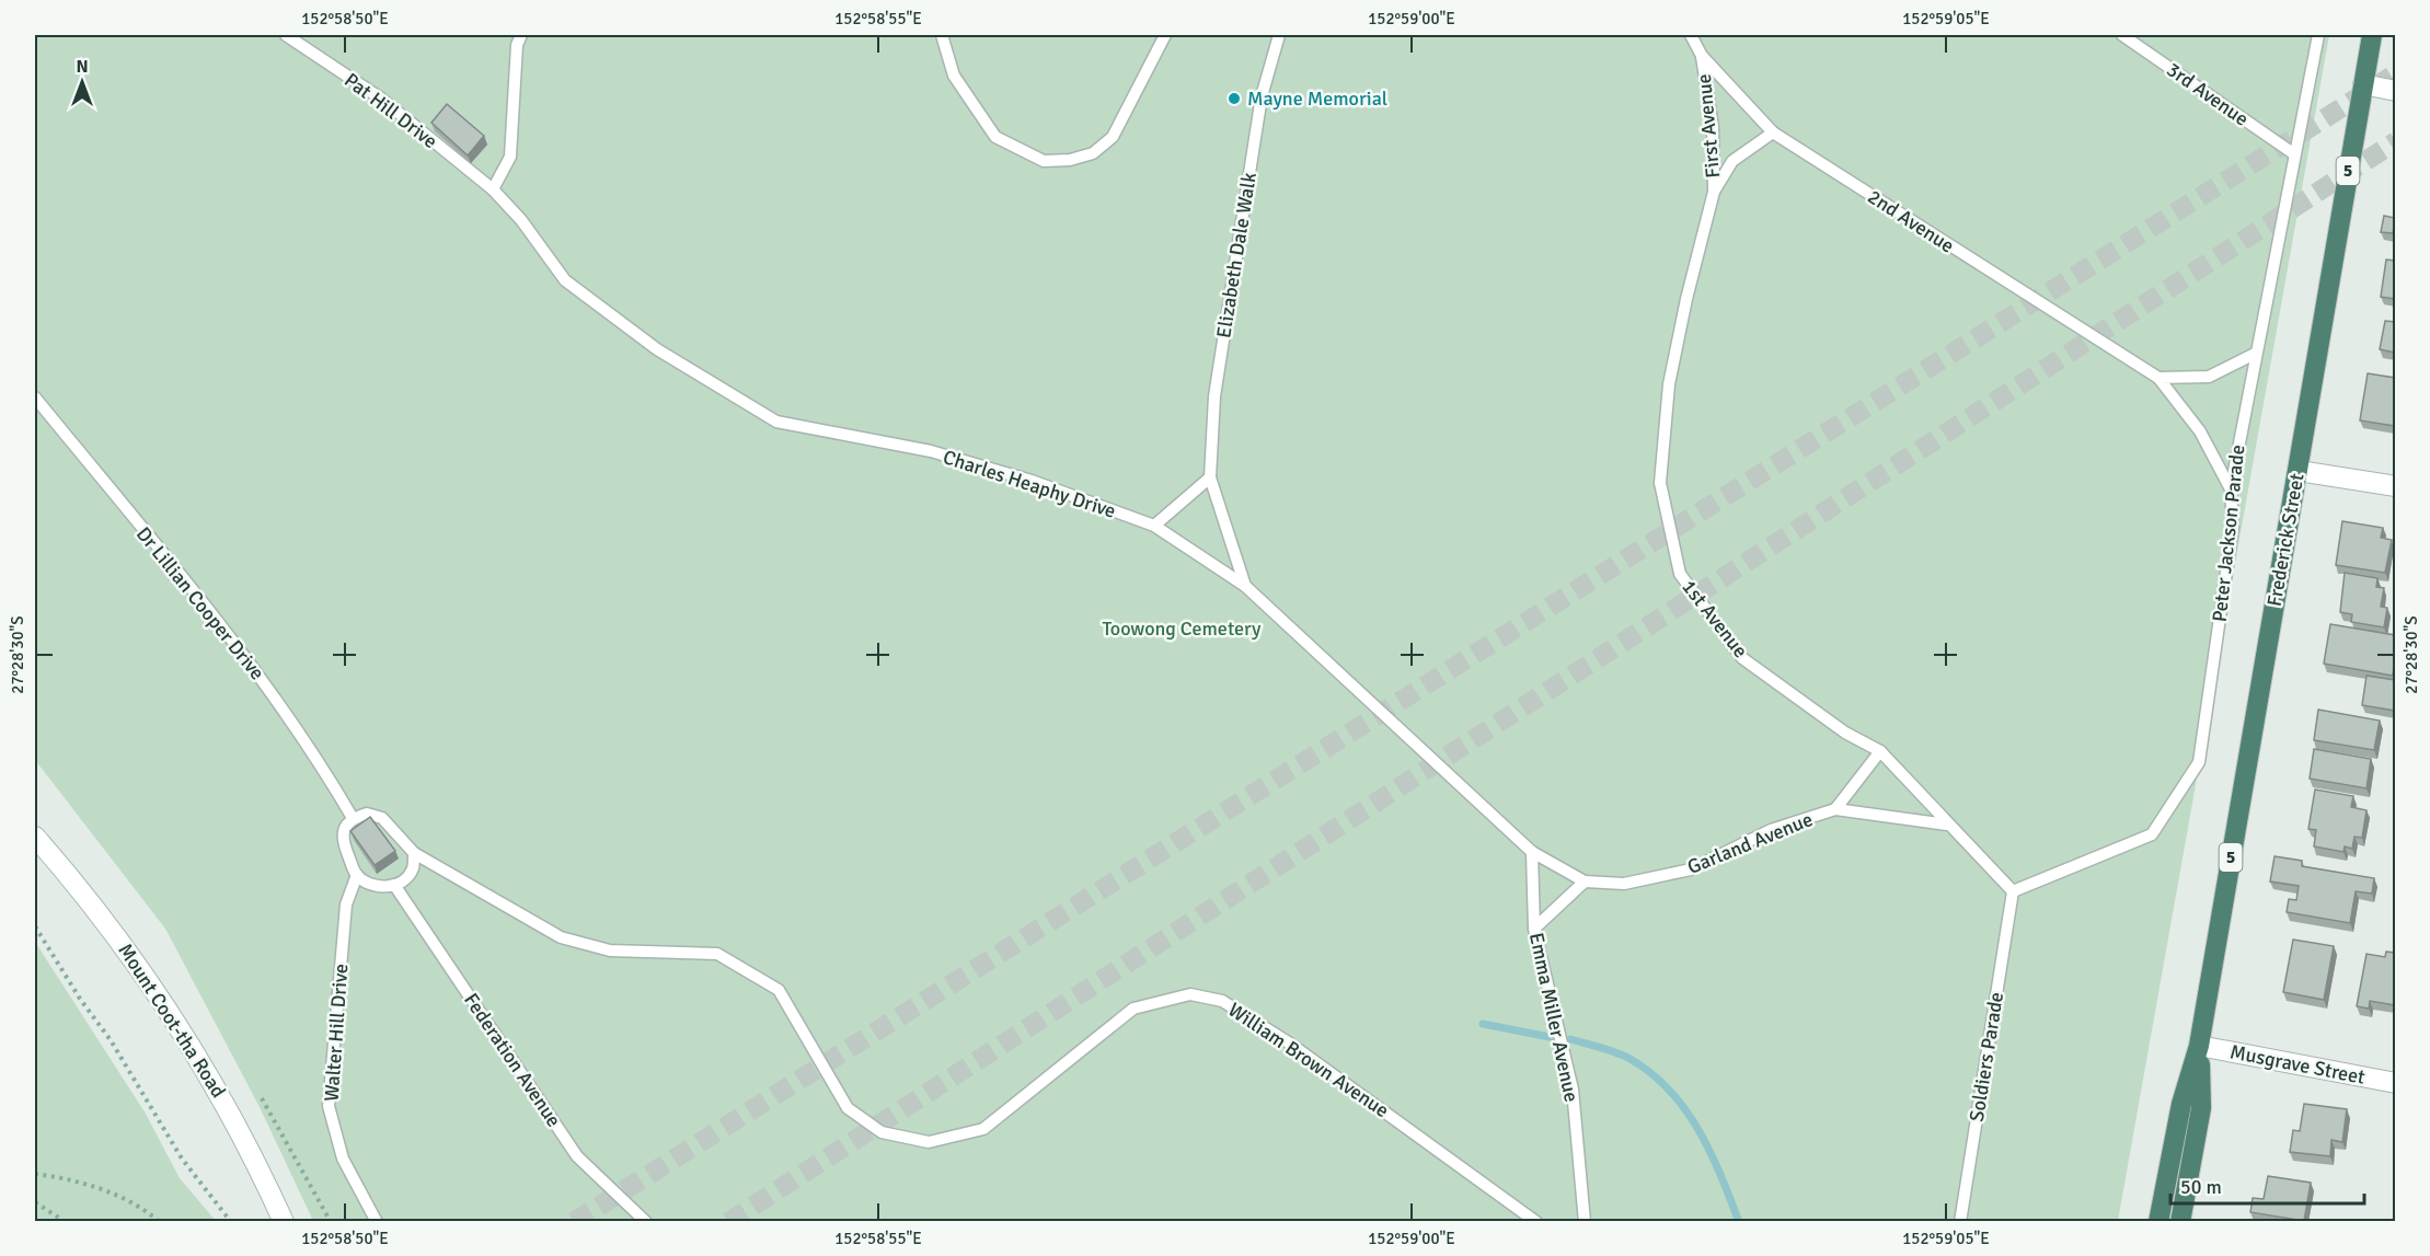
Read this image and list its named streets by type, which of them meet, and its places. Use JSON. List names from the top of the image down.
{
  "streets": {
    "highway": ["5", "Frederick Street"],
    "main road": ["Mount Coot-tha Road", "Musgrave Street"],
    "lane": [
      "3rd Avenue",
      "Pat Hill Drive",
      "First Avenue",
      "2nd Avenue",
      "Elizabeth Dale Walk",
      "Charles Heaphy Drive",
      "Peter Jackson Parade",
      "Dr Lillian Cooper Drive",
      "1st Avenue",
      "Garland Avenue",
      "Emma Miller Avenue",
      "Walter Hill Drive",
      "Soldiers Parade",
      "Federation Avenue",
      "William Brown Avenue"
    ]
  },
  "crossings": [
    ["3rd Avenue", "Peter Jackson Parade"],
    ["Pat Hill Drive", "Charles Heaphy Drive"],
    ["First Avenue", "2nd Avenue"],
    ["First Avenue", "1st Avenue"],
    ["Charles Heaphy Drive", "Garland Avenue"],
    ["Charles Heaphy Drive", "Emma Miller Avenue"],
    ["Peter Jackson Parade", "1st Avenue"],
    ["Peter Jackson Parade", "Soldiers Parade"],
    ["Frederick Street", "Musgrave Street"],
    ["Dr Lillian Cooper Drive", "Walter Hill Drive"],
    ["Dr Lillian Cooper Drive", "Federation Avenue"],
    ["Dr Lillian Cooper Drive", "William Brown Avenue"],
    ["1st Avenue", "Soldiers Parade"],
    ["Walter Hill Drive", "Federation Avenue"],
    ["Walter Hill Drive", "William Brown Avenue"],
    ["Federation Avenue", "William Brown Avenue"]
  ],
  "parks": ["Toowong Cemetery"],
  "places": ["Mayne Memorial"],
  "scale_bar": "50 m",
  "north": "top",
  "coordinates": [
    "152°58'50\"E",
    "152°58'55\"E",
    "152°59'00\"E",
    "152°59'05\"E",
    "27°28'30\"S"
  ]
}
